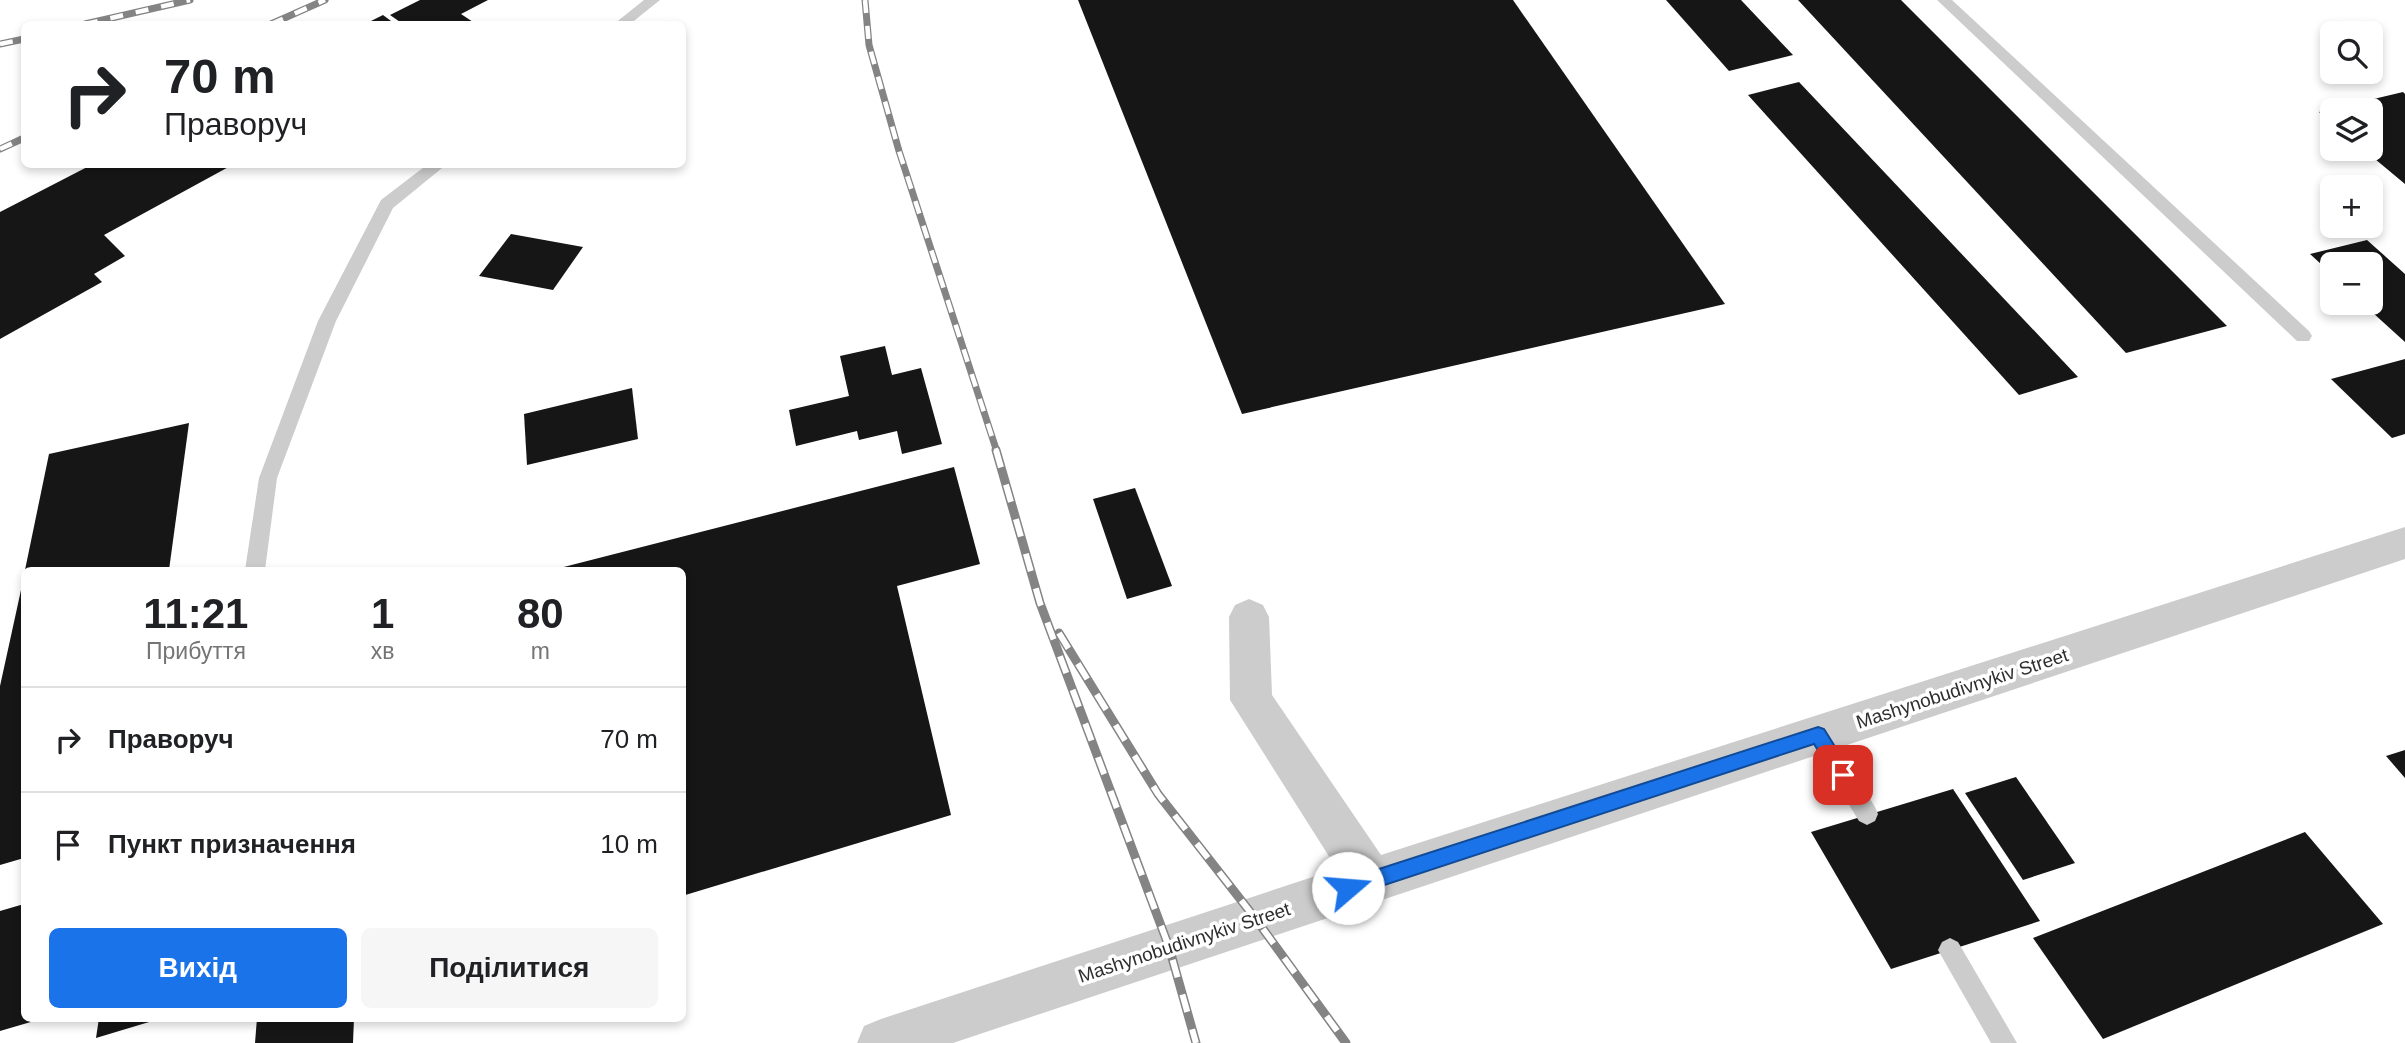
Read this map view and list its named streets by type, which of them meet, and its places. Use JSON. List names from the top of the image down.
{
  "streets": {
    "street": ["Mashynobudivnykiv Street"]
  },
  "page": {
    "map_buttons": ["+", "−"],
    "turn": ["70 m", "Праворуч"],
    "eta": [
      "11:21",
      "Прибуття",
      "1",
      "хв",
      "80",
      "m"
    ],
    "list": [
      {
        "name": "Праворуч",
        "value": "70 m"
      },
      {
        "name": "Пункт призначення",
        "value": "10 m"
      }
    ],
    "buttons": ["Вихід", "Поділитися"]
  }
}
